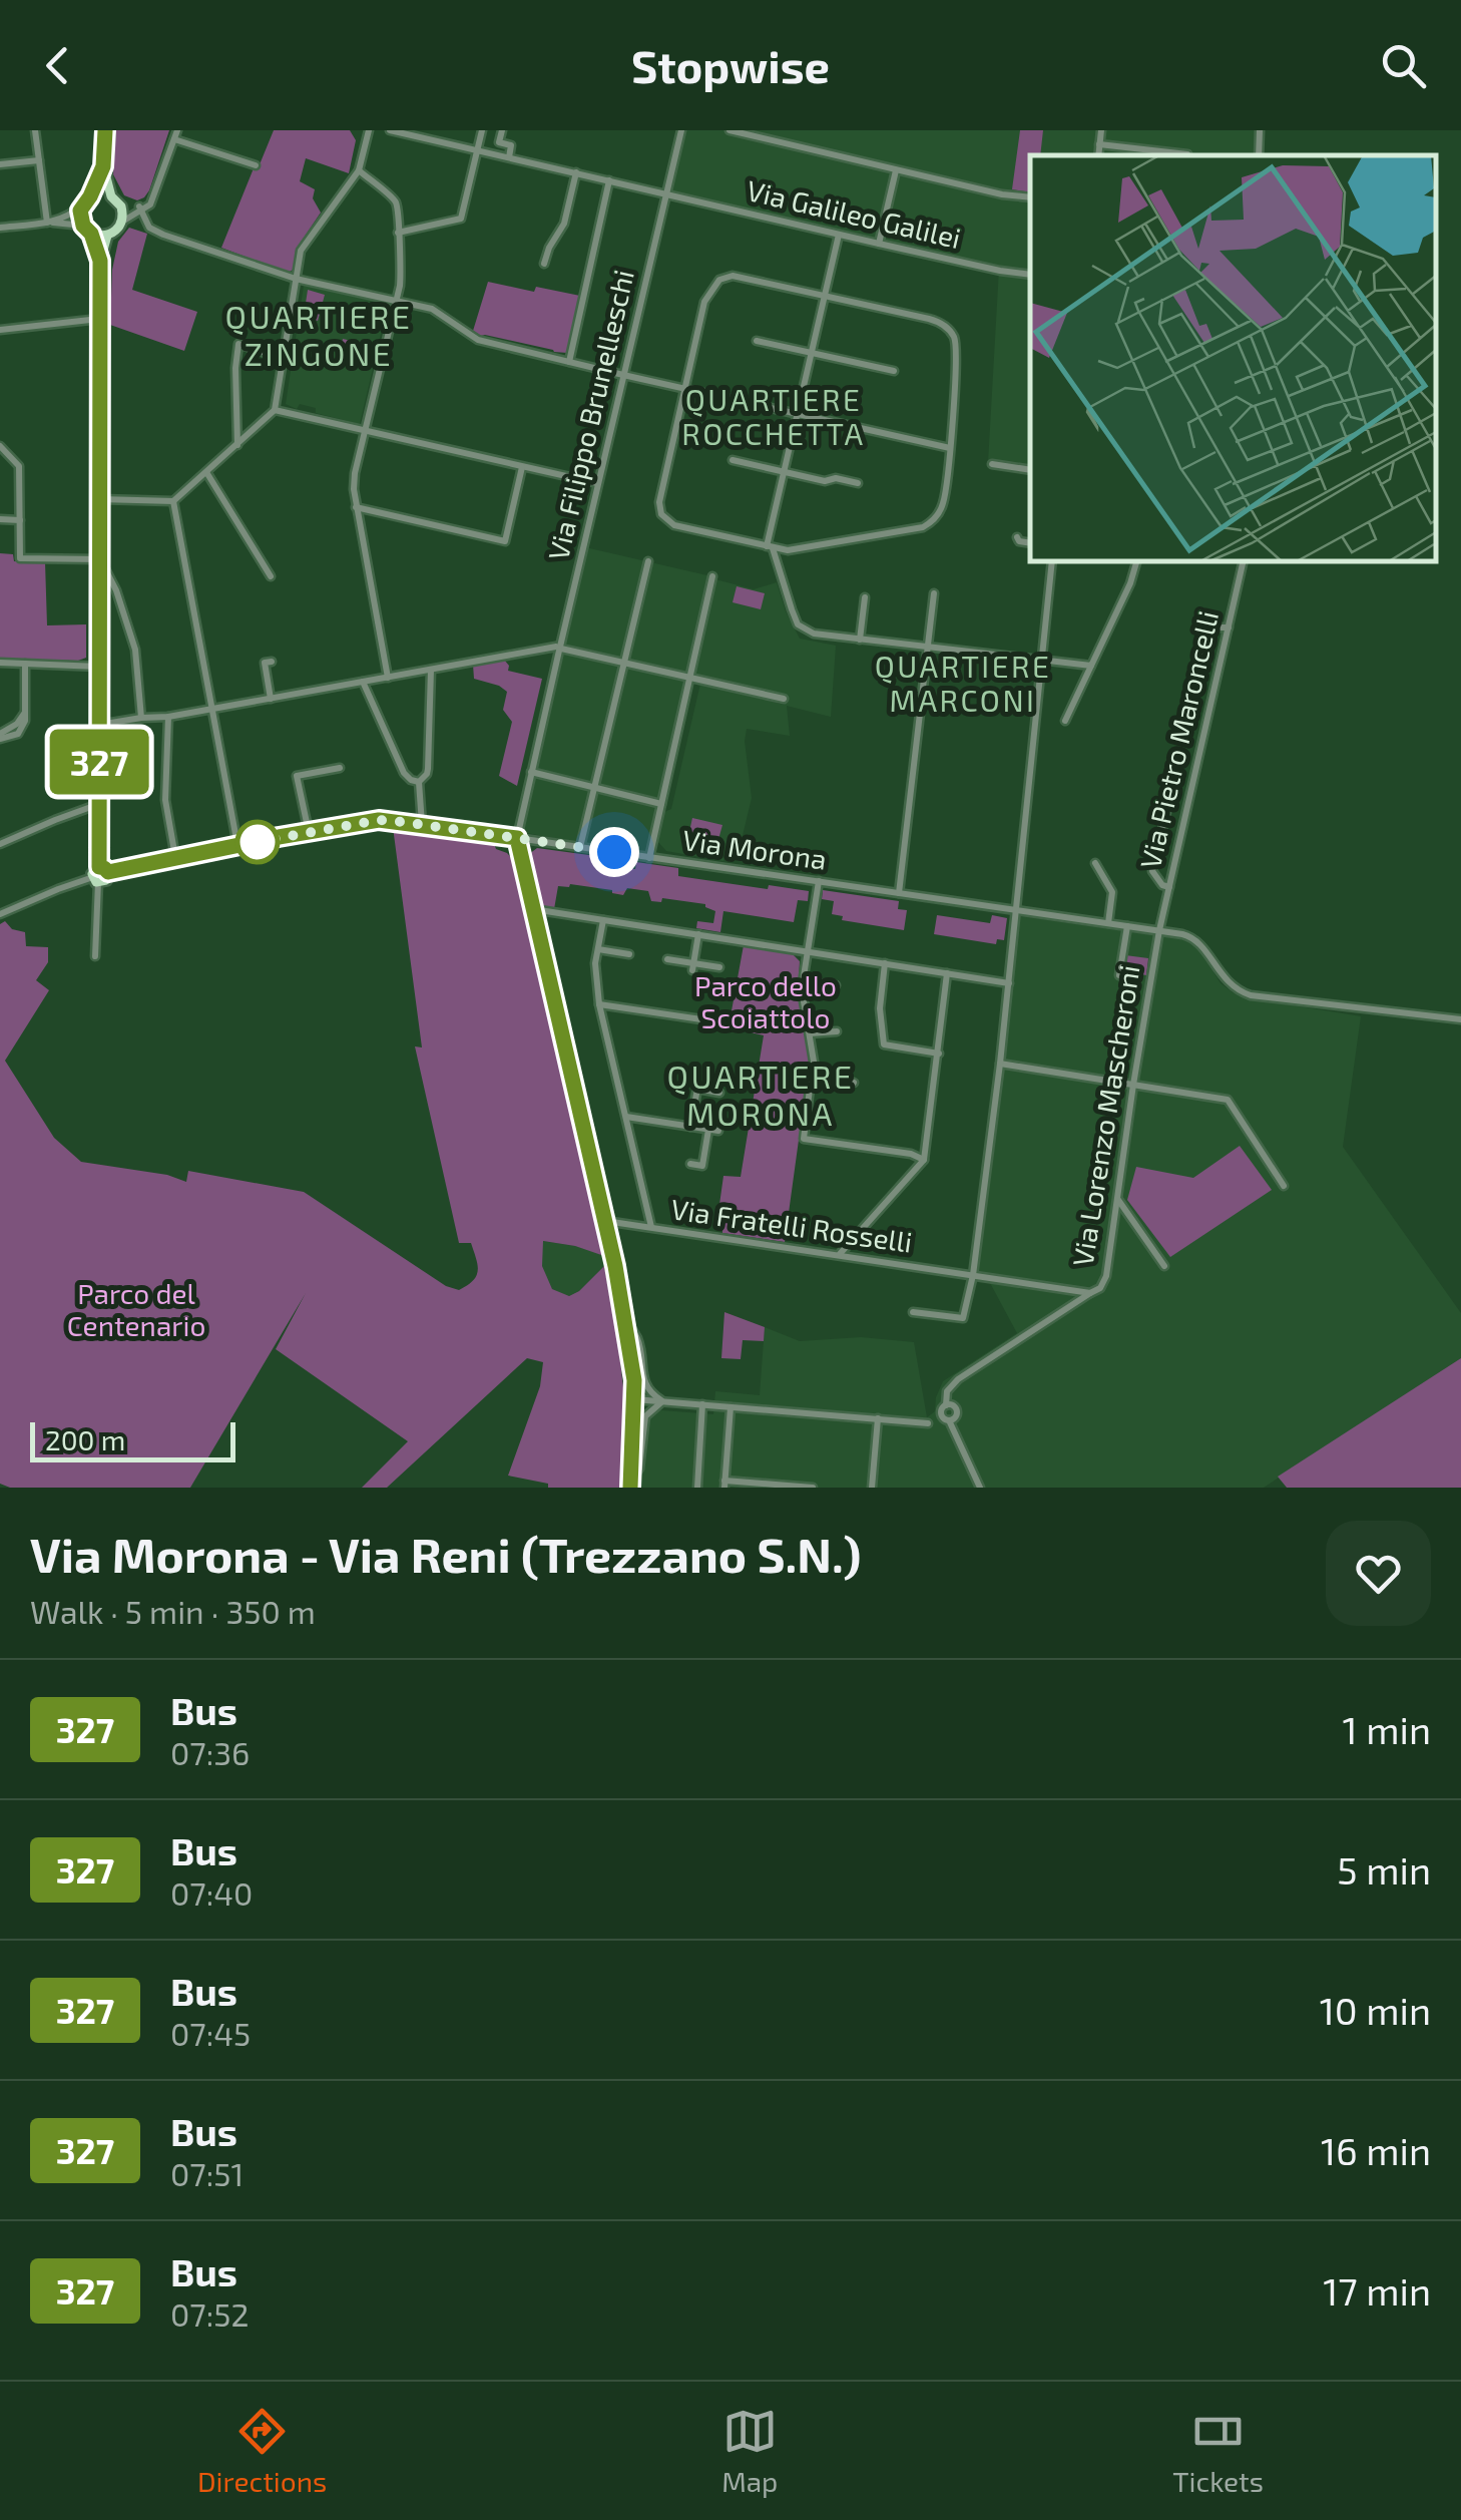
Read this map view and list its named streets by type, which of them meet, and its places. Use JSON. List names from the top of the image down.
{
  "streets": {
    "main road": ["Via Morona"],
    "street": [
      "Via Galileo Galilei",
      "Via Filippo Brunelleschi",
      "Via Pietro Maroncelli",
      "Via Lorenzo Mascheroni",
      "Via Fratelli Rosselli"
    ]
  },
  "crossings": [
    ["Via Galileo Galilei", "Via Filippo Brunelleschi"],
    ["Via Filippo Brunelleschi", "Via Morona"],
    ["Via Pietro Maroncelli", "Via Morona"],
    ["Via Pietro Maroncelli", "Via Lorenzo Mascheroni"],
    ["Via Morona", "Via Lorenzo Mascheroni"],
    ["Via Lorenzo Mascheroni", "Via Fratelli Rosselli"]
  ],
  "districts": [
    "QUARTIERE ZINGONE",
    "QUARTIERE ROCCHETTA",
    "QUARTIERE MARCONI",
    "QUARTIERE MORONA"
  ],
  "parks": ["Parco dello Scoiattolo", "Parco del Centenario"],
  "lines": ["bus line 327"],
  "scale_bar": "200 m",
  "page": {
    "header": "Stopwise",
    "on_map": "327",
    "scale": "200 m",
    "heading": ["Via Morona - Via Reni (Trezzano S.N.)", "Walk · 5 min · 350 m"],
    "list": [
      {
        "mark": "327",
        "name": "Bus",
        "note": "07:36",
        "value": "1 min"
      },
      {
        "mark": "327",
        "name": "Bus",
        "note": "07:40",
        "value": "5 min"
      },
      {
        "mark": "327",
        "name": "Bus",
        "note": "07:45",
        "value": "10 min"
      },
      {
        "mark": "327",
        "name": "Bus",
        "note": "07:51",
        "value": "16 min"
      },
      {
        "mark": "327",
        "name": "Bus",
        "note": "07:52",
        "value": "17 min"
      }
    ],
    "tabs": ["Directions", "Map", "Tickets"]
  }
}
